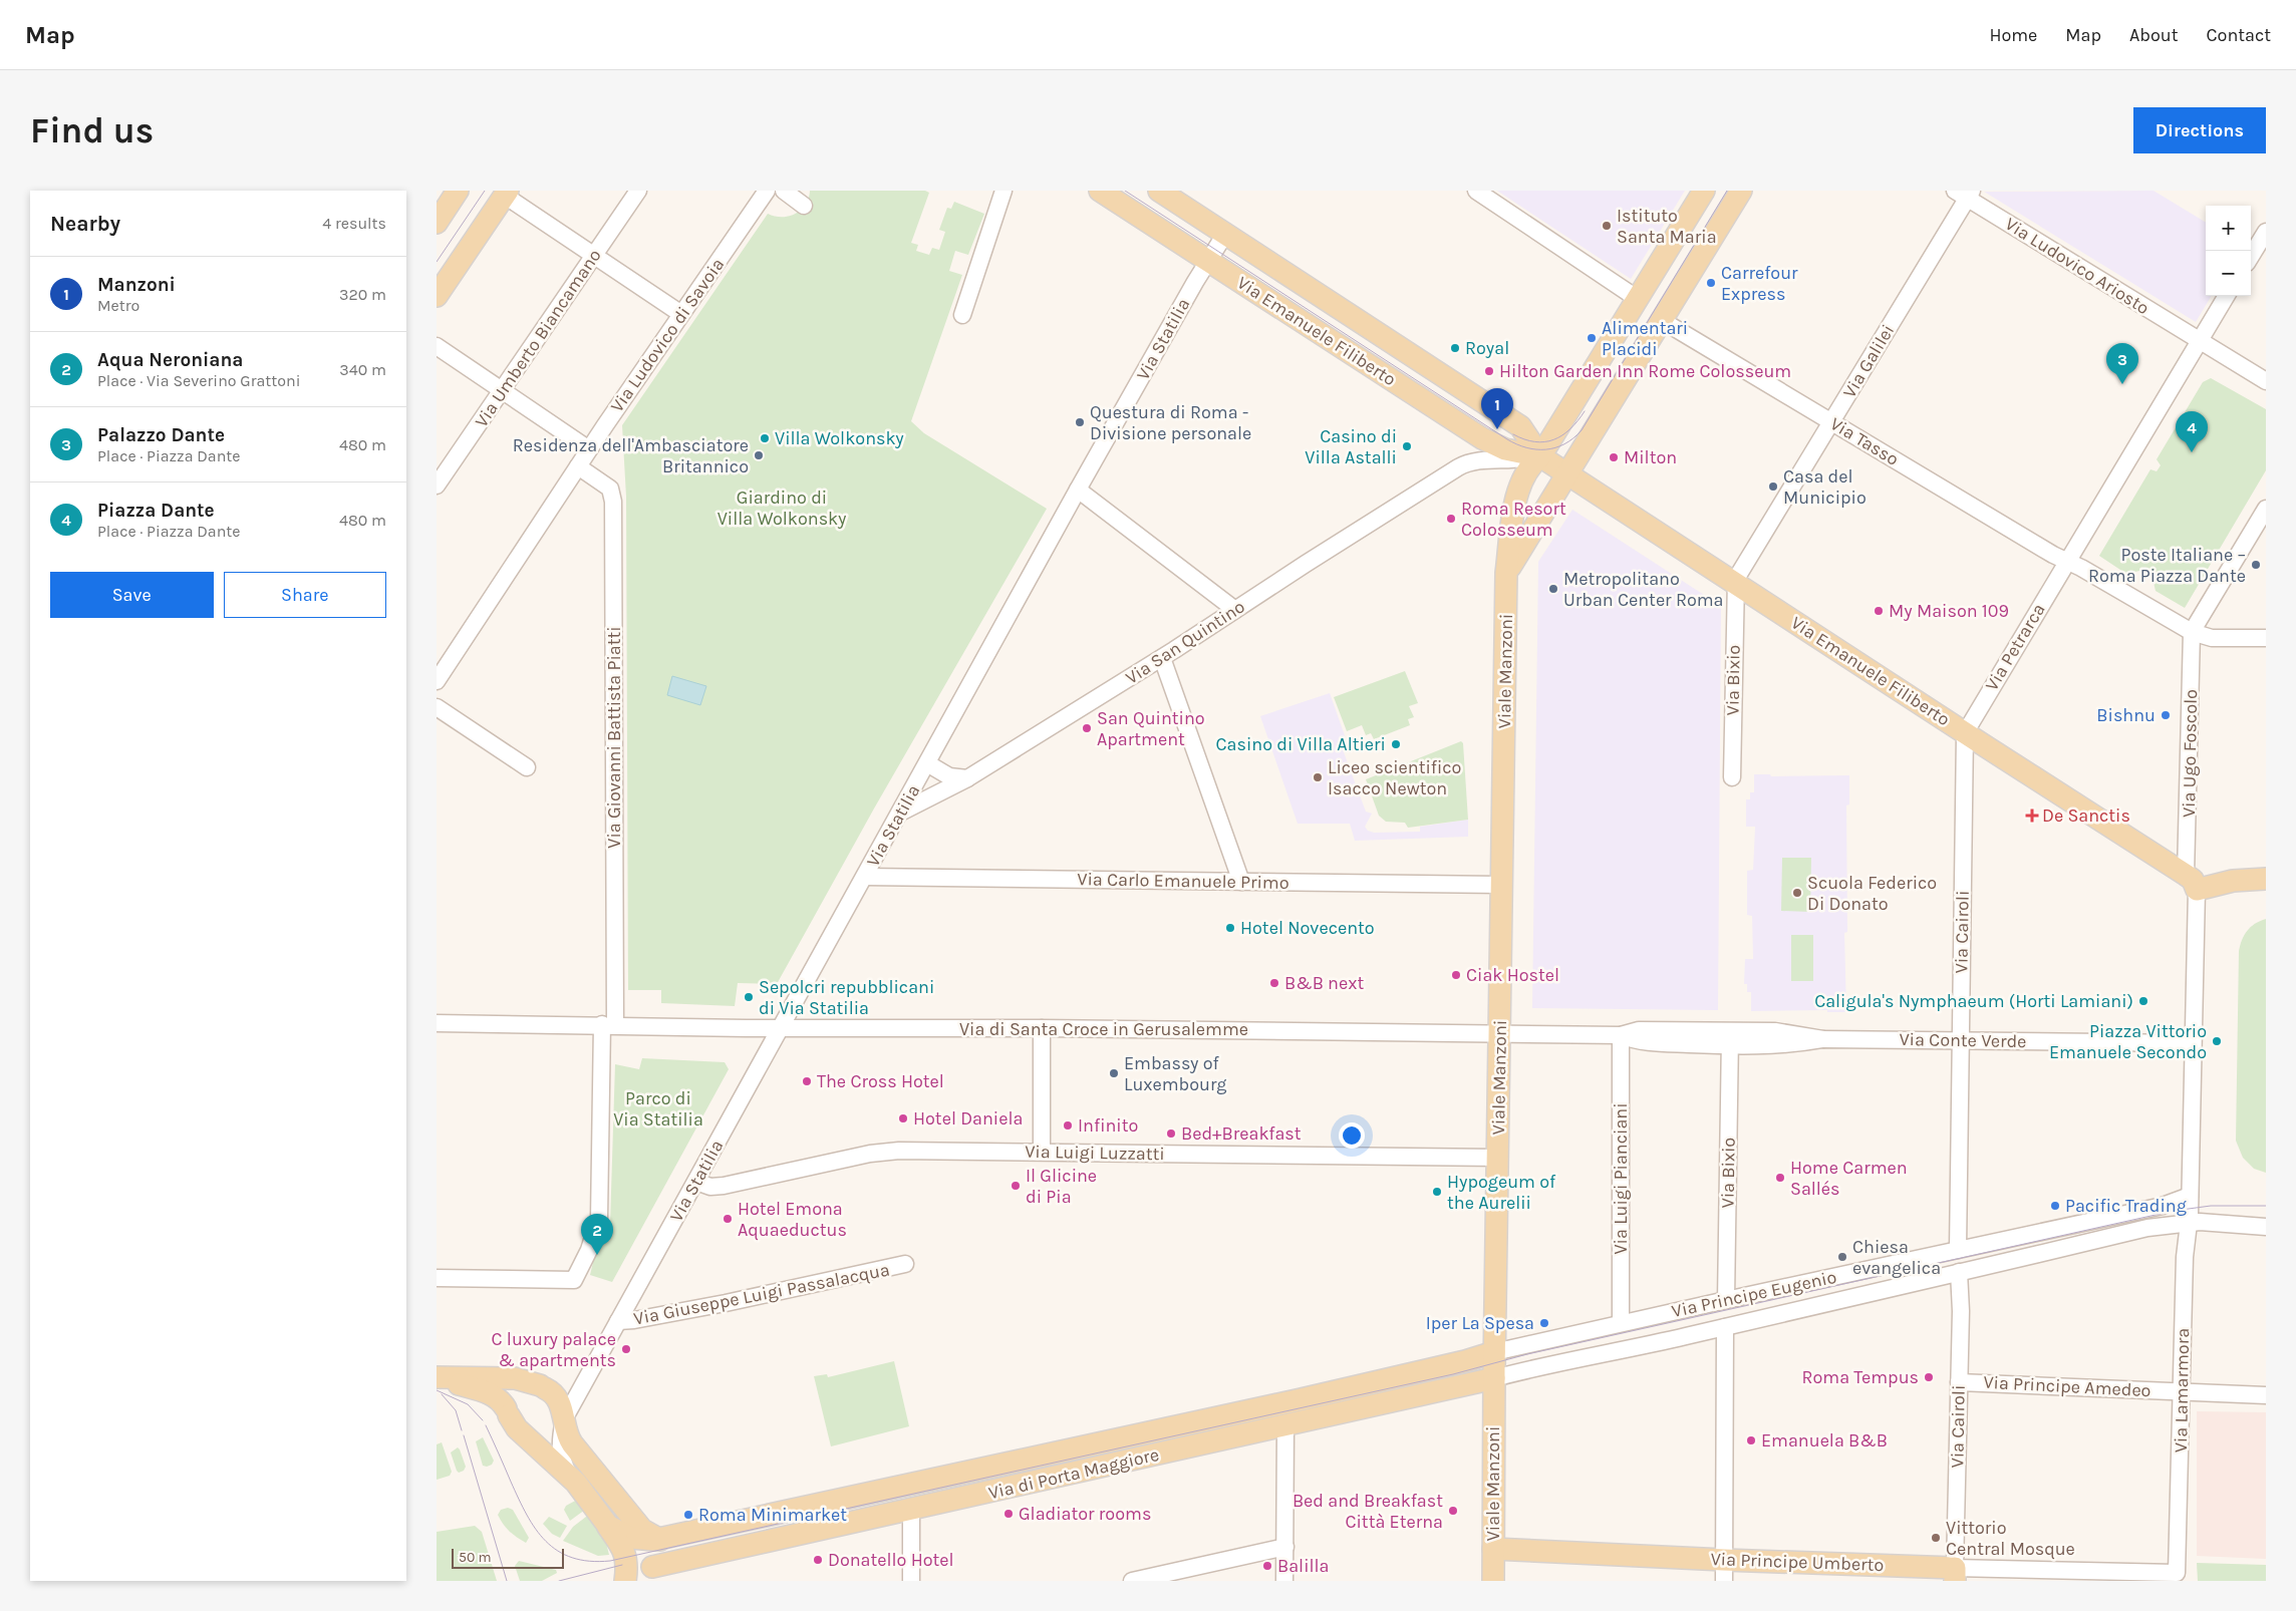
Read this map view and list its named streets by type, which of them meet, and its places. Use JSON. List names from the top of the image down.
{
  "streets": {
    "main road": [
      "Via Emanuele Filiberto",
      "Viale Manzoni",
      "Via di Porta Maggiore",
      "Via Principe Umberto"
    ],
    "street": [
      "Via Ludovico Ariosto",
      "Via Ludovico di Savoia",
      "Via Umberto Biancamano",
      "Via Statilia",
      "Via Galilei",
      "Via Tasso",
      "Via San Quintino",
      "Via Petrarca",
      "Via Bixio",
      "Via Giovanni Battista Piatti",
      "Via Ugo Foscolo",
      "Via Carlo Emanuele Primo",
      "Via Cairoli",
      "Via di Santa Croce in Gerusalemme",
      "Via Conte Verde",
      "Via Luigi Luzzatti",
      "Via Luigi Pianciani",
      "Via Giuseppe Luigi Passalacqua",
      "Via Principe Eugenio",
      "Via Principe Amedeo",
      "Via Lamarmora"
    ]
  },
  "crossings": [
    ["Via Ludovico Ariosto", "Via Galilei"],
    ["Via Ludovico Ariosto", "Via Petrarca"],
    ["Via Emanuele Filiberto", "Via Statilia"],
    ["Via Emanuele Filiberto", "Via Galilei"],
    ["Via Emanuele Filiberto", "Via San Quintino"],
    ["Via Emanuele Filiberto", "Via Petrarca"],
    ["Via Emanuele Filiberto", "Viale Manzoni"],
    ["Via Emanuele Filiberto", "Via Bixio"],
    ["Via Emanuele Filiberto", "Via Ugo Foscolo"],
    ["Via Emanuele Filiberto", "Via Cairoli"],
    ["Via Ludovico di Savoia", "Via Giovanni Battista Piatti"],
    ["Via Statilia", "Via San Quintino"],
    ["Via Statilia", "Via Carlo Emanuele Primo"],
    ["Via Statilia", "Via di Santa Croce in Gerusalemme"],
    ["Via Statilia", "Via Luigi Luzzatti"],
    ["Via Statilia", "Via Giuseppe Luigi Passalacqua"],
    ["Via Galilei", "Via Tasso"],
    ["Via Galilei", "Via Bixio"],
    ["Via Tasso", "Via Petrarca"],
    ["Via Tasso", "Via Ugo Foscolo"],
    ["Via San Quintino", "Viale Manzoni"],
    ["Via Petrarca", "Via Cairoli"],
    ["Viale Manzoni", "Via Carlo Emanuele Primo"],
    ["Viale Manzoni", "Via di Santa Croce in Gerusalemme"],
    ["Viale Manzoni", "Via Conte Verde"],
    ["Viale Manzoni", "Via Luigi Luzzatti"],
    ["Viale Manzoni", "Via Principe Eugenio"],
    ["Viale Manzoni", "Via di Porta Maggiore"],
    ["Viale Manzoni", "Via Principe Umberto"],
    ["Via Bixio", "Via Conte Verde"],
    ["Via Bixio", "Via Principe Eugenio"],
    ["Via Giovanni Battista Piatti", "Via di Santa Croce in Gerusalemme"],
    ["Via Cairoli", "Via Conte Verde"],
    ["Via Cairoli", "Via Principe Eugenio"],
    ["Via Cairoli", "Via Principe Amedeo"],
    ["Via Cairoli", "Via Principe Umberto"],
    ["Via di Santa Croce in Gerusalemme", "Via Conte Verde"],
    ["Via Conte Verde", "Via Luigi Pianciani"],
    ["Via Luigi Pianciani", "Via Principe Eugenio"],
    ["Via Principe Eugenio", "Via Lamarmora"],
    ["Via Principe Eugenio", "Via di Porta Maggiore"],
    ["Via Principe Amedeo", "Via Lamarmora"],
    ["Via Lamarmora", "Via Principe Umberto"]
  ],
  "parks": ["Giardino di Villa Wolkonsky", "Parco di Via Statilia"],
  "places": {
    "other": [
      "Istituto Santa Maria",
      "Carrefour Express",
      "Alimentari Placidi",
      "Royal",
      "Hilton Garden Inn Rome Colosseum",
      "Questura di Roma - Divisione personale",
      "Villa Wolkonsky",
      "Casino di Villa Astalli",
      "Residenza dell'Ambasciatore Britannico",
      "Milton",
      "Casa del Municipio",
      "Roma Resort Colosseum",
      "Poste Italiane – Roma Piazza Dante",
      "Metropolitano Urban Center Roma",
      "My Maison 109",
      "Bishnu",
      "San Quintino Apartment",
      "Casino di Villa Altieri",
      "Liceo scientifico Isacco Newton",
      "Scuola Federico Di Donato",
      "Hotel Novecento",
      "Ciak Hostel",
      "B&B next",
      "Sepolcri repubblicani di Via Statilia",
      "Caligula's Nymphaeum (Horti Lamiani)",
      "Piazza Vittorio Emanuele Secondo",
      "Embassy of Luxembourg",
      "The Cross Hotel",
      "Hotel Daniela",
      "Infinito",
      "Bed+Breakfast",
      "Home Carmen Sallés",
      "Il Glicine di Pia",
      "Hypogeum of the Aurelii",
      "Pacific Trading",
      "Hotel Emona Aquaeductus",
      "Chiesa evangelica",
      "Iper La Spesa",
      "C luxury palace & apartments",
      "Roma Tempus",
      "Emanuela B&B",
      "Bed and Breakfast Città Eterna",
      "Gladiator rooms",
      "Roma Minimarket",
      "Vittorio Central Mosque",
      "Donatello Hotel",
      "Balilla"
    ],
    "health": ["De Sanctis"]
  },
  "scale_bar": "50 m",
  "page": {
    "header": "Map",
    "nav": [
      "Home",
      "Map",
      "About",
      "Contact"
    ],
    "buttons": [
      "Directions",
      ["Save", "Share"]
    ],
    "title": "Find us",
    "heading": ["Nearby", "4 results"],
    "map_buttons": ["+", "−"],
    "list": [
      {
        "mark": "1",
        "name": "Manzoni",
        "note": "Metro",
        "value": "320 m"
      },
      {
        "mark": "2",
        "name": "Aqua Neroniana",
        "note": "Place · Via Severino Grattoni",
        "value": "340 m"
      },
      {
        "mark": "3",
        "name": "Palazzo Dante",
        "note": "Place · Piazza Dante",
        "value": "480 m"
      },
      {
        "mark": "4",
        "name": "Piazza Dante",
        "note": "Place · Piazza Dante",
        "value": "480 m"
      }
    ],
    "pins": [
      "3",
      "1",
      "4",
      "2"
    ],
    "scale": "50 m"
  }
}
